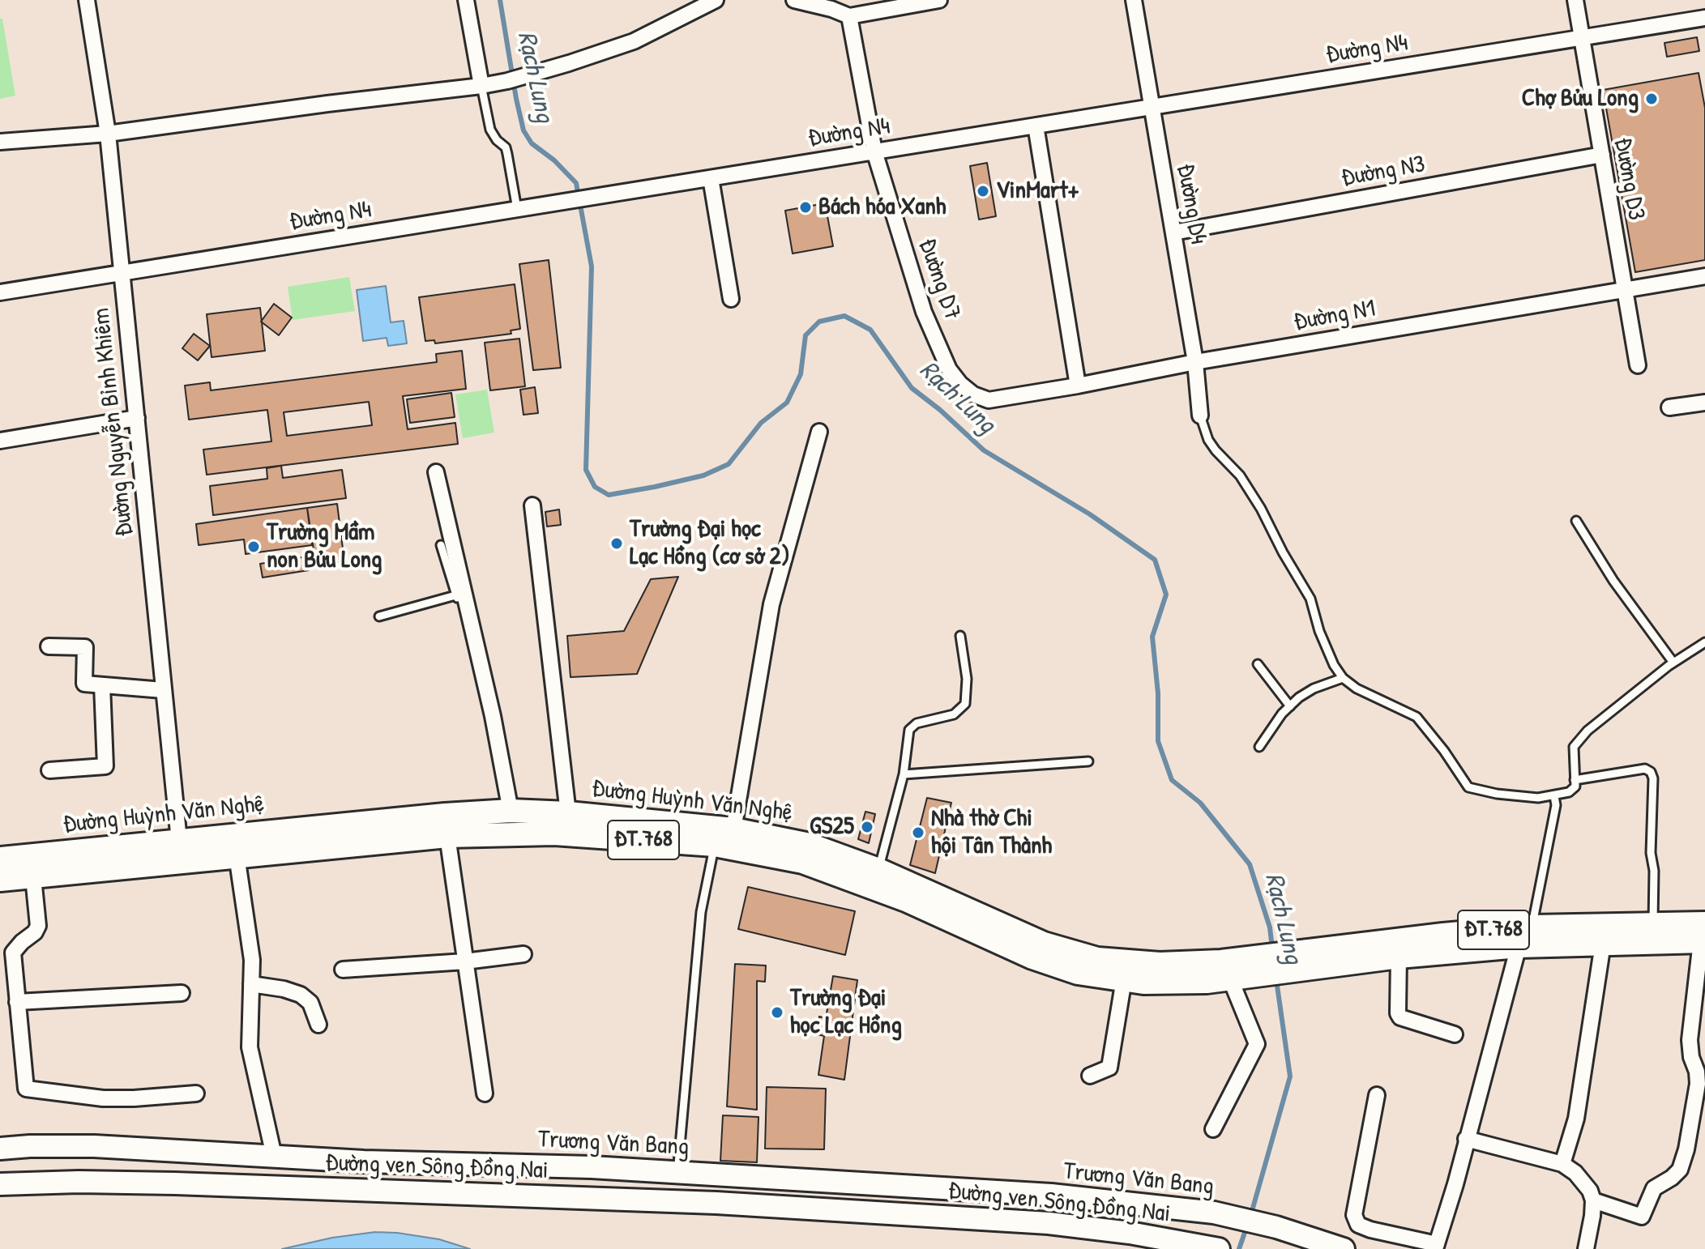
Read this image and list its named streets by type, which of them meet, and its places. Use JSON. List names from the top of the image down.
{
  "streets": {
    "main road": [
      "Đường Huỳnh Văn Nghệ",
      "ĐT.768",
      "Trương Văn Bang",
      "Đường ven Sông Đồng Nai"
    ],
    "street": [
      "Đường N4",
      "Đường N3",
      "Đường D3",
      "Đường D4",
      "Đường D7",
      "Đường N1",
      "Đường Nguyễn Bỉnh Khiêm"
    ]
  },
  "crossings": [
    ["Đường N4", "Đường D3"],
    ["Đường N4", "Đường D4"],
    ["Đường N4", "Đường D7"],
    ["Đường N4", "Đường Nguyễn Bỉnh Khiêm"],
    ["Đường N3", "Đường D3"],
    ["Đường N3", "Đường D4"],
    ["Đường D3", "Đường N1"],
    ["Đường D4", "Đường N1"],
    ["Đường D7", "Đường N1"],
    ["Đường Nguyễn Bỉnh Khiêm", "Đường Huỳnh Văn Nghệ"]
  ],
  "water": ["Rạch Lung"],
  "places": [
    "Chợ Bửu Long",
    "VinMart+",
    "Bách hóa Xanh",
    "Trường Đại học Lạc Hồng (cơ sở 2)",
    "Trường Mầm non Bửu Long",
    "GS25",
    "Nhà thờ Chi hội Tân Thành",
    "Trường Đại học Lạc Hồng"
  ]
}
